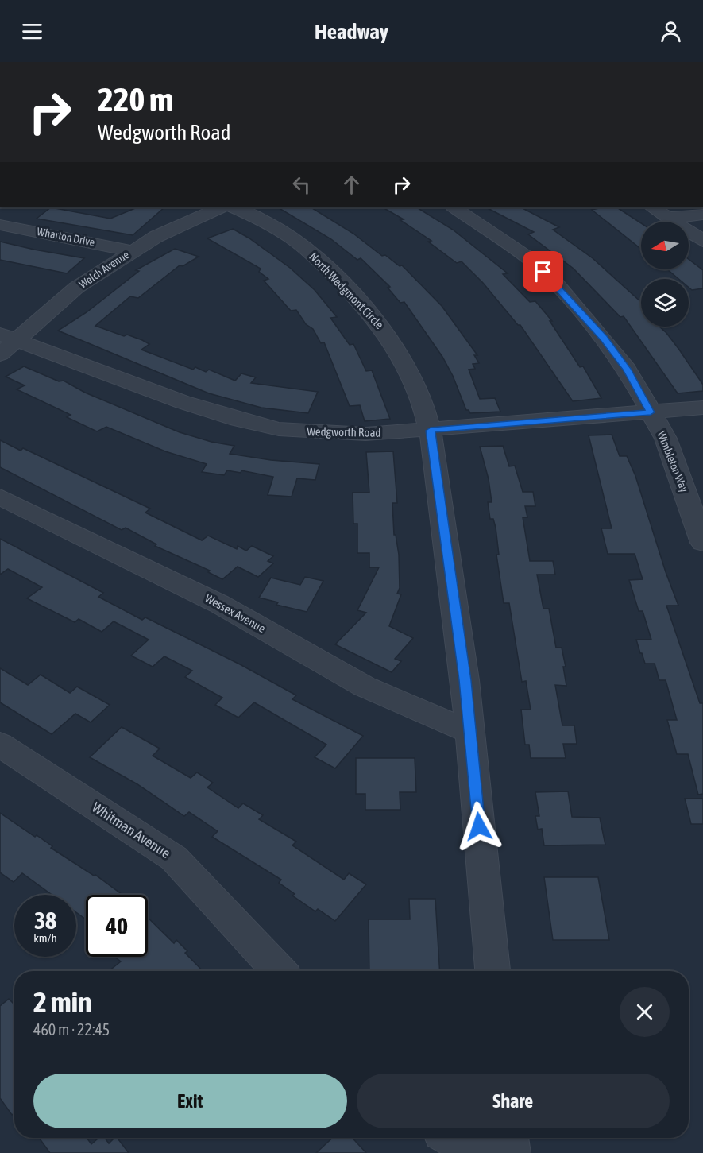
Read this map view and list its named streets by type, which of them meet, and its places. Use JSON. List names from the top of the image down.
{
  "streets": {
    "street": [
      "Wharton Drive",
      "Welch Avenue",
      "North Wedgmont Circle",
      "Wedgworth Road",
      "Wimbleton Way",
      "Wessex Avenue",
      "Whitman Avenue"
    ]
  },
  "crossings": [
    ["Wharton Drive", "Welch Avenue"],
    ["Welch Avenue", "Wedgworth Road"],
    ["North Wedgmont Circle", "Wedgworth Road"],
    ["North Wedgmont Circle", "Wessex Avenue"],
    ["Wedgworth Road", "Wimbleton Way"]
  ],
  "north": "left",
  "page": {
    "header": "Headway",
    "turn": ["220 m", "Wedgworth Road"],
    "speed": "38 km/h",
    "limit": "40",
    "heading": ["2 min", "460 m · 22:45"],
    "buttons": ["Exit", "Share"]
  }
}
